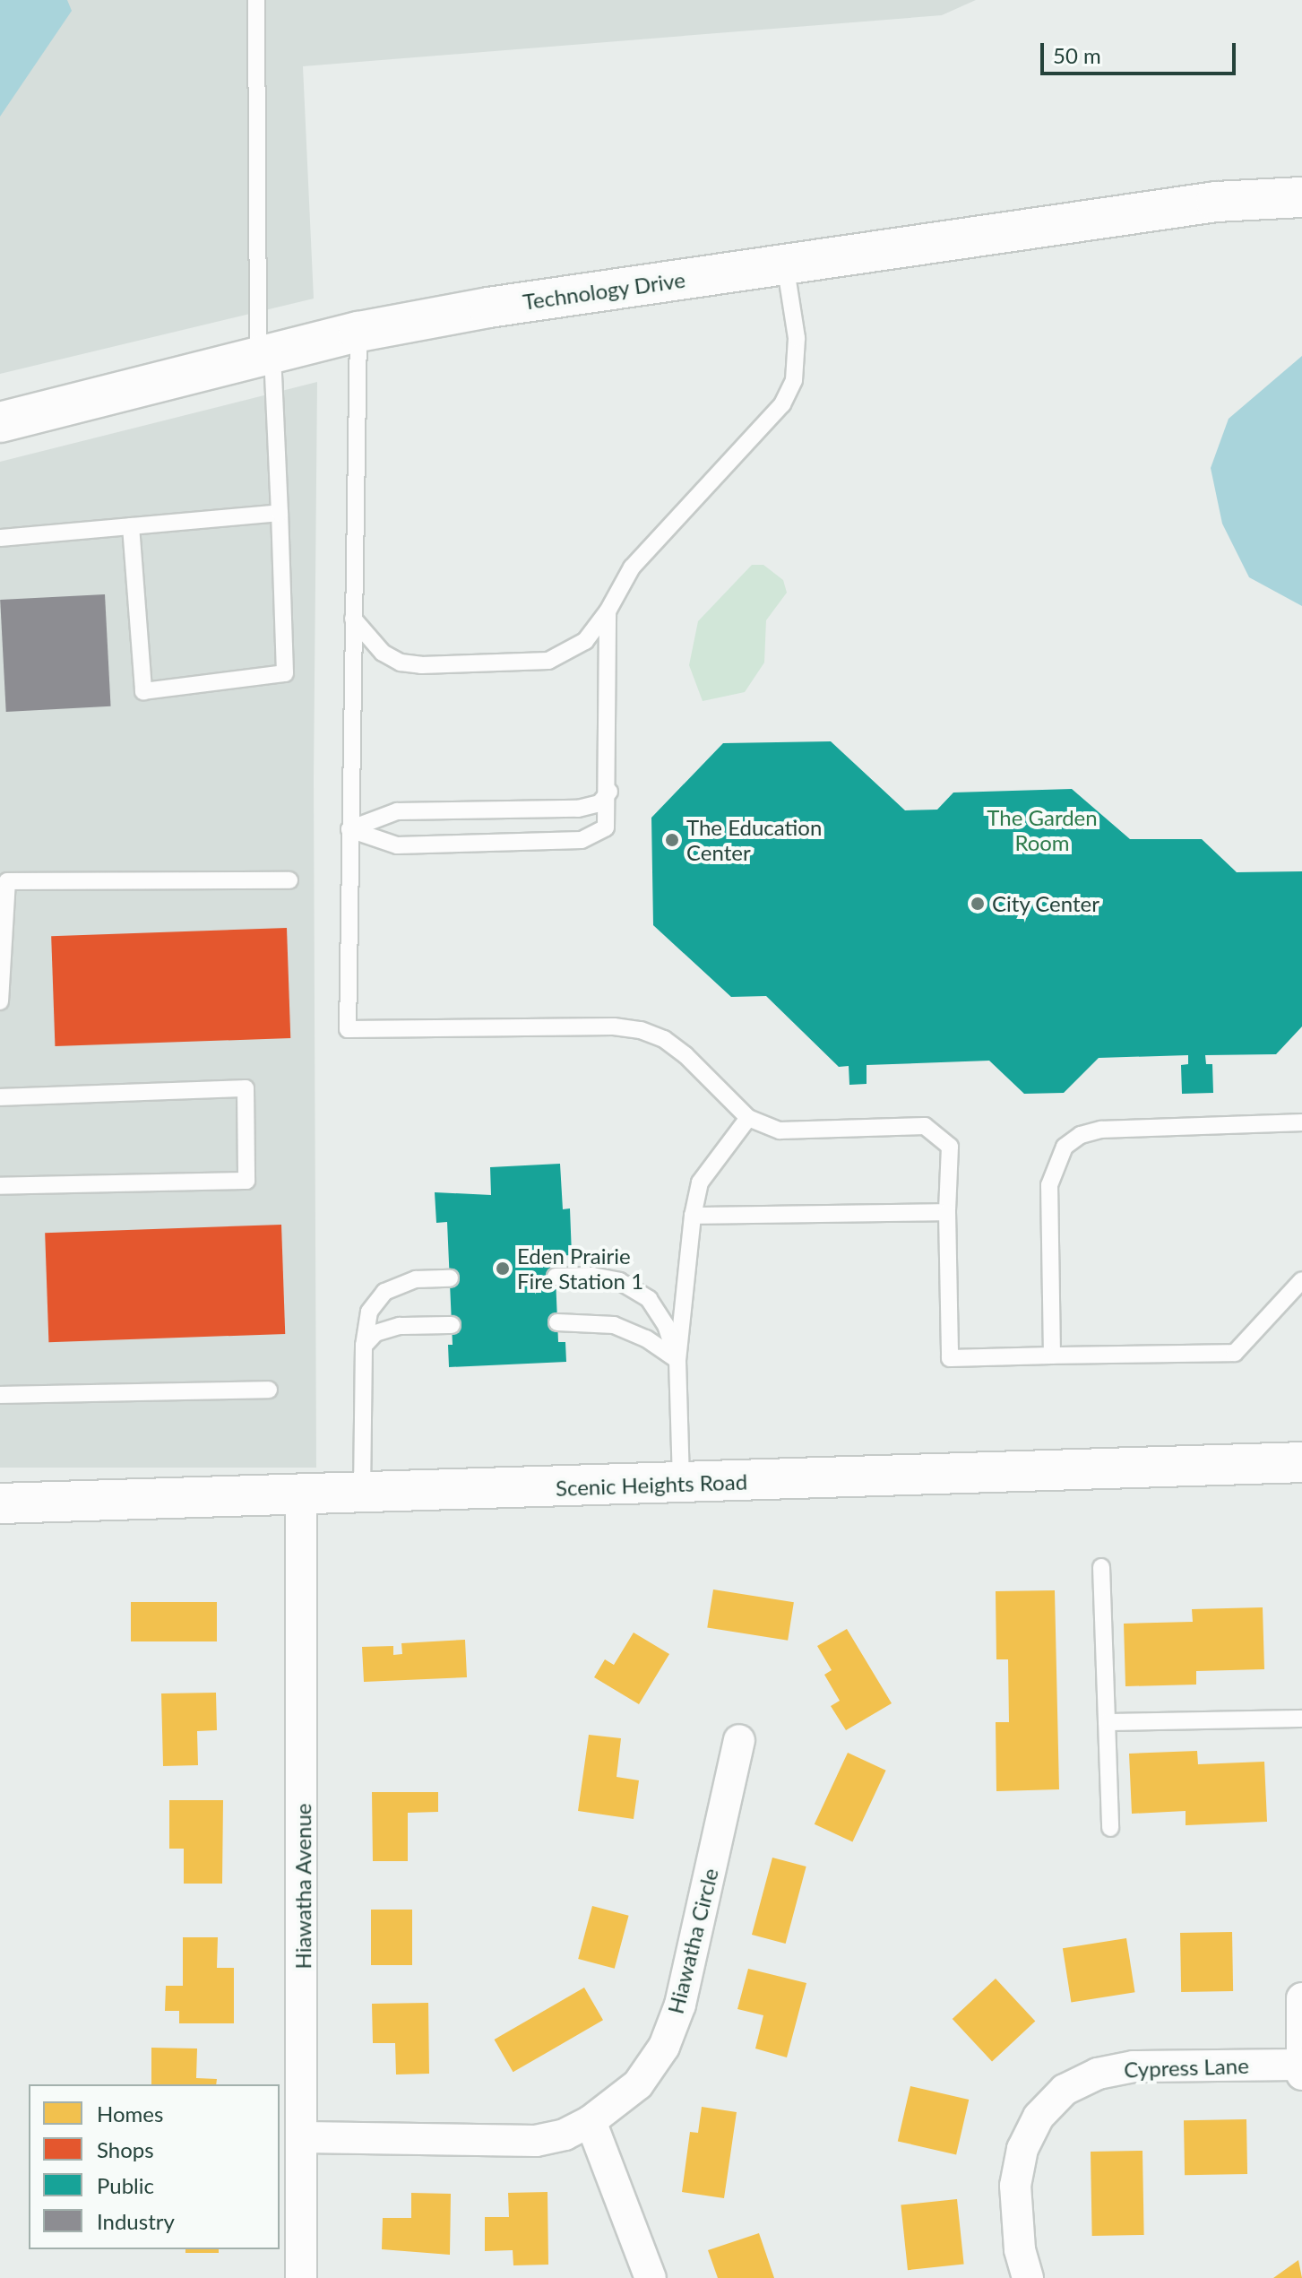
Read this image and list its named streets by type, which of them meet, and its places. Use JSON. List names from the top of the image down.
{
  "streets": {
    "street": [
      "Technology Drive",
      "Scenic Heights Road",
      "Hiawatha Avenue",
      "Hiawatha Circle",
      "Cypress Lane"
    ]
  },
  "crossings": [
    ["Scenic Heights Road", "Hiawatha Avenue"],
    ["Hiawatha Avenue", "Hiawatha Circle"]
  ],
  "parks": ["The Garden Room"],
  "places": ["The Education Center", "City Center", "Eden Prairie Fire Station 1"],
  "legend": [
    "Homes",
    "Shops",
    "Public",
    "Industry"
  ],
  "scale_bar": "50 m"
}
